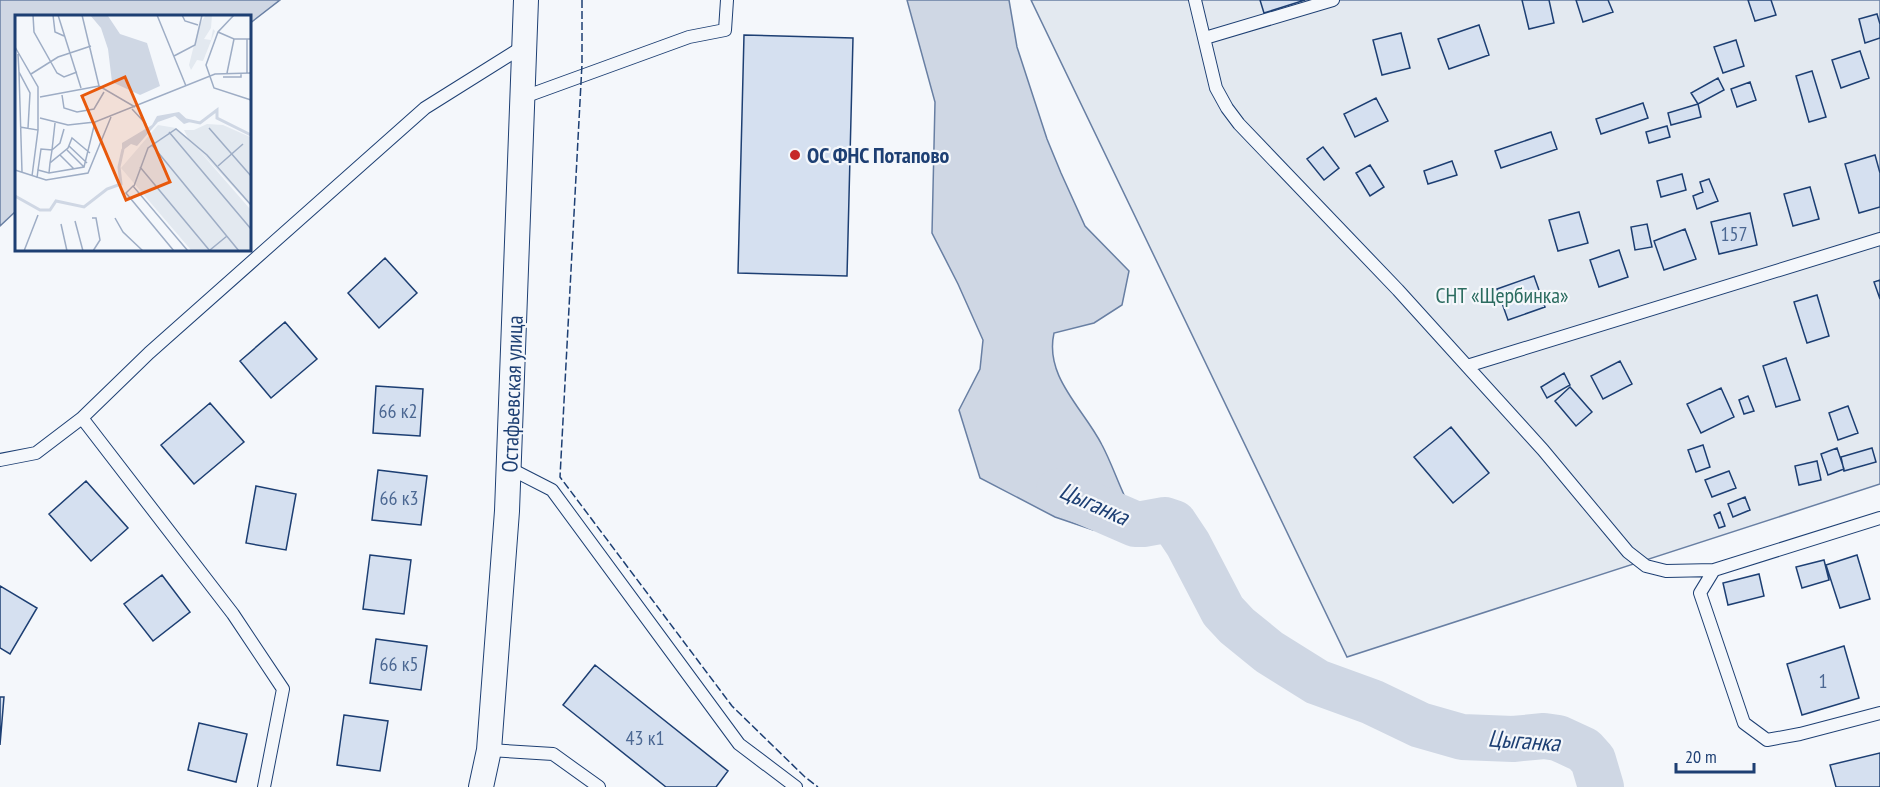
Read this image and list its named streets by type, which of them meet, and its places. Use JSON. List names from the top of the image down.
{
  "streets": {
    "street": ["Остафьевская улица"]
  },
  "water": ["Цыганка"],
  "parks": ["СНТ «Щербинка»"],
  "places": ["ОС ФНС Потапово"],
  "house_numbers": [
    "157",
    "66 к2",
    "66 к3",
    "66 к5",
    "1",
    "43 к1"
  ],
  "scale_bar": "20 m"
}
